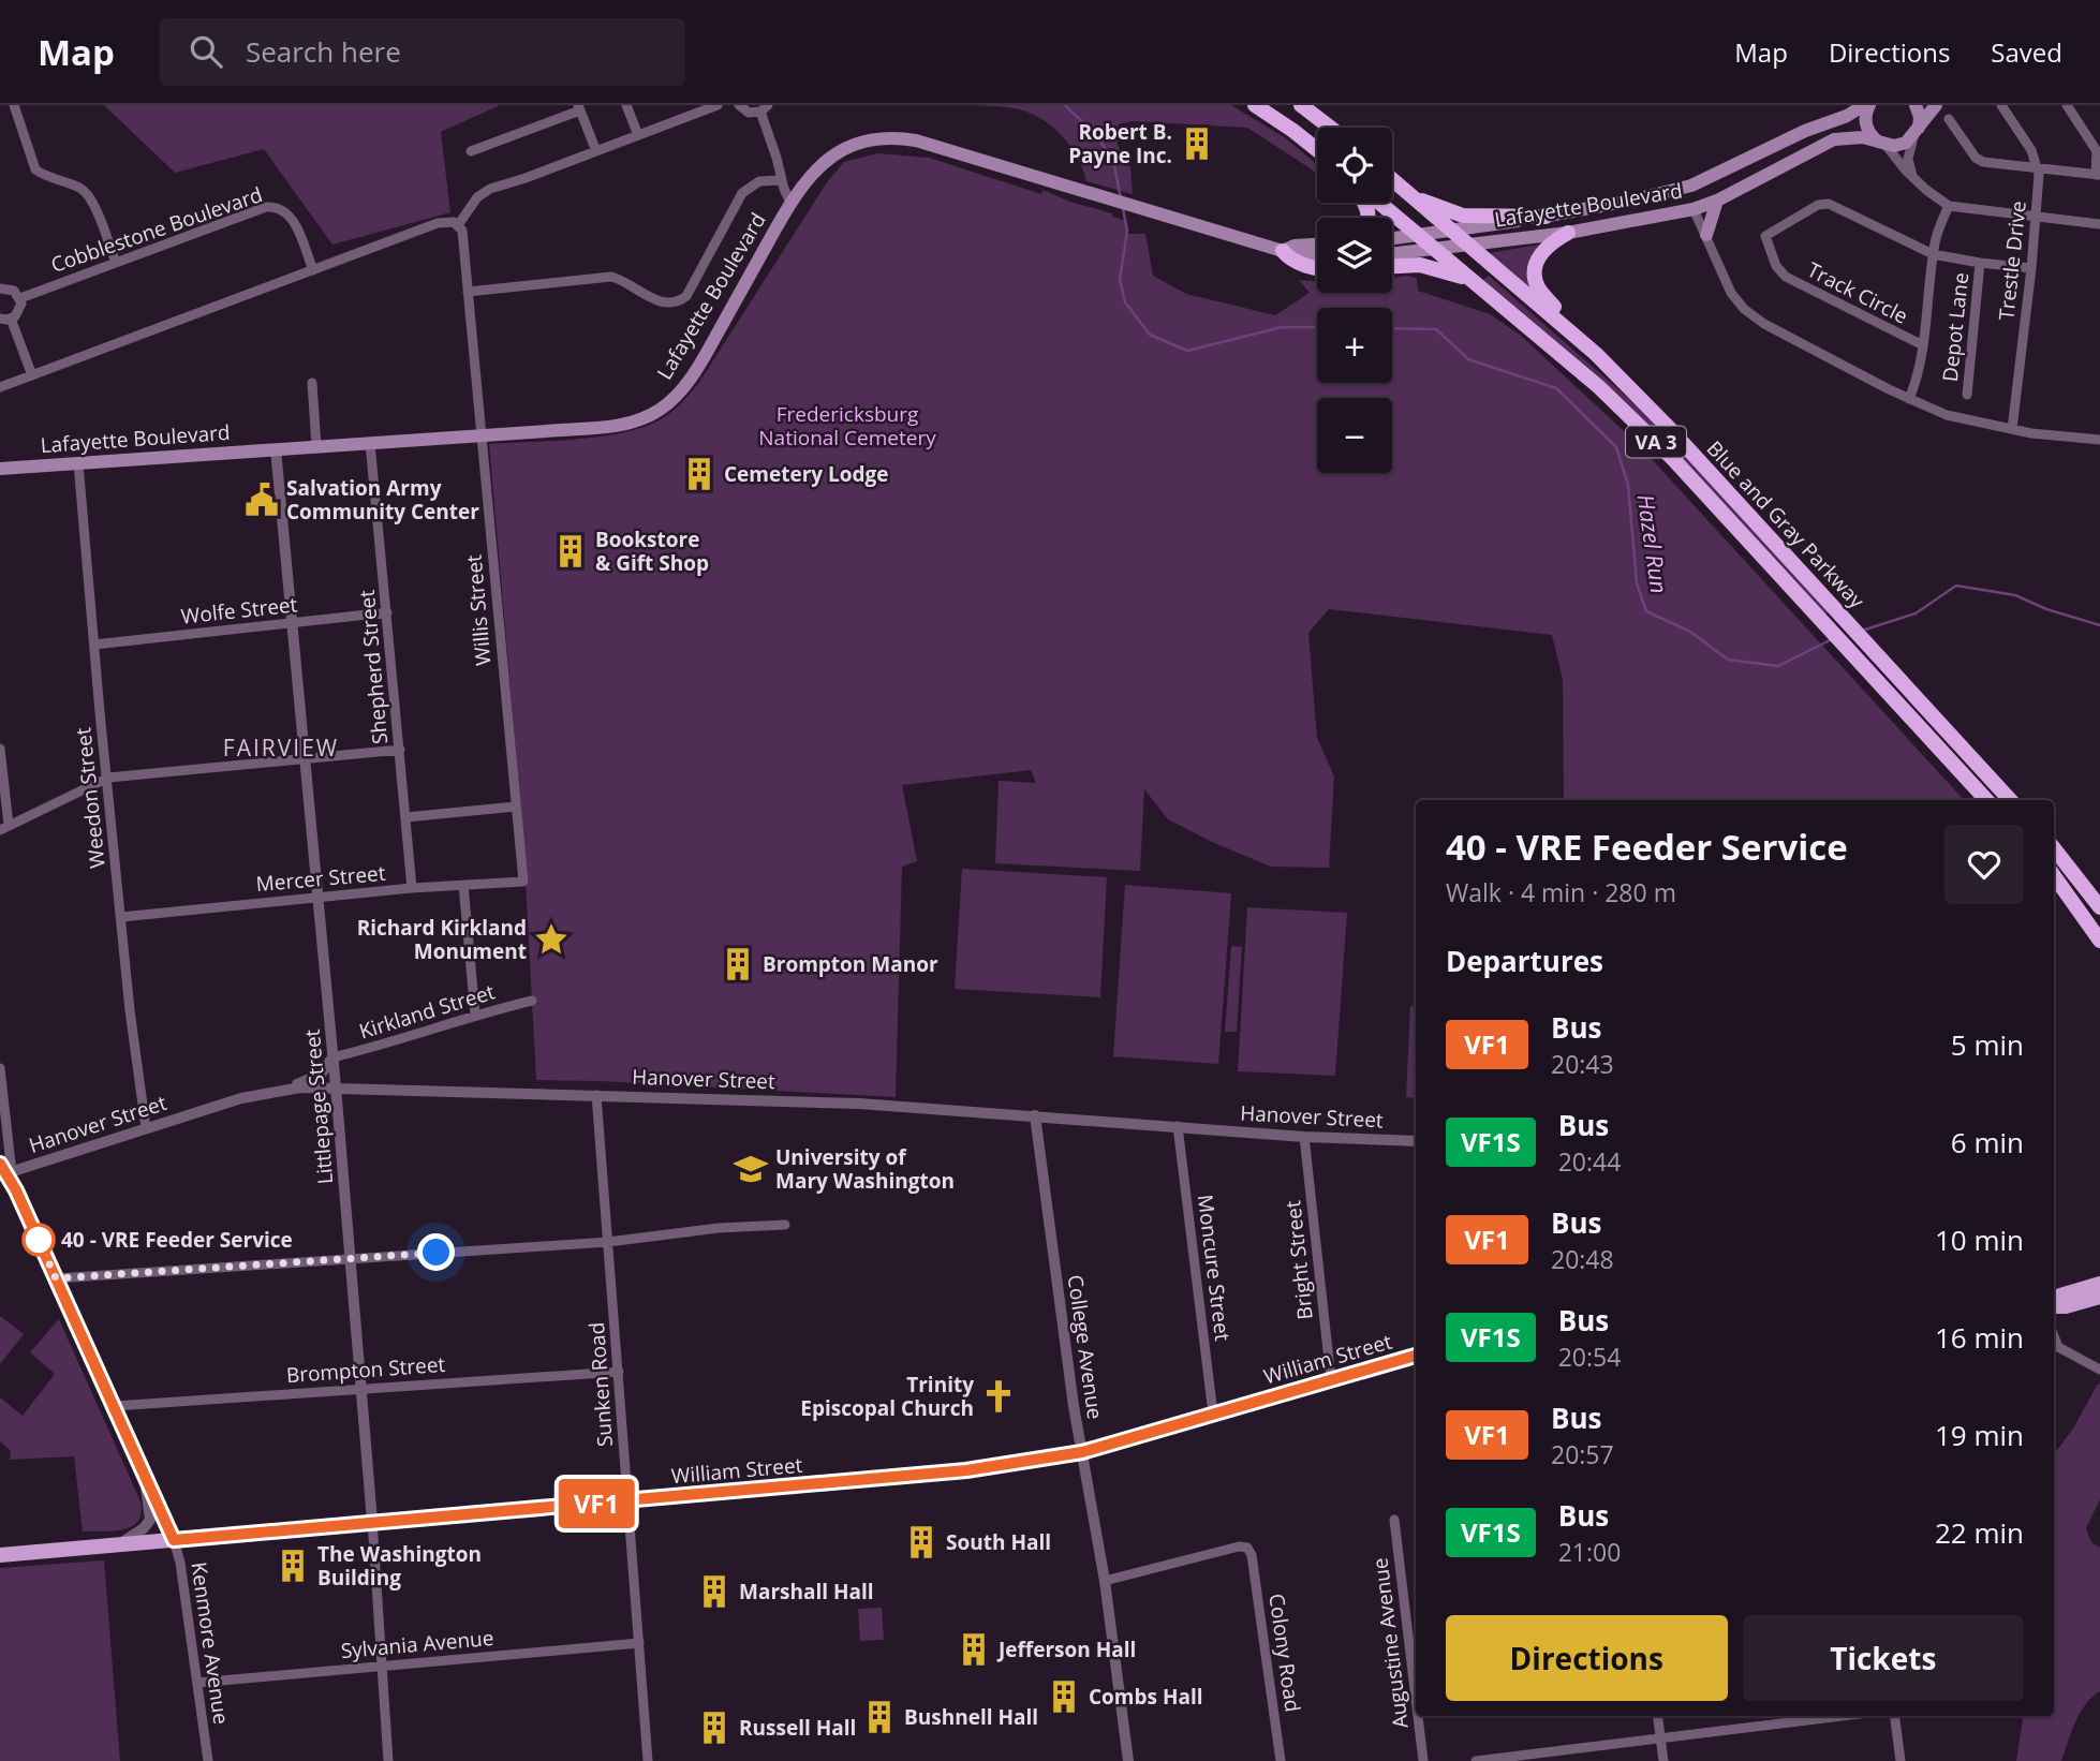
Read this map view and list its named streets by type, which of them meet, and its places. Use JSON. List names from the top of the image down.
{
  "streets": {
    "highway": ["VA 3", "Blue and Gray Parkway"],
    "main road": ["Lafayette Boulevard", "William Street"],
    "street": [
      "Cobblestone Boulevard",
      "Trestle Drive",
      "Track Circle",
      "Depot Lane",
      "Wolfe Street",
      "Willis Street",
      "Shepherd Street",
      "Weedon Street",
      "Mercer Street",
      "Kirkland Street",
      "Hanover Street",
      "Littlepage Street",
      "Bright Street",
      "Moncure Street",
      "College Avenue",
      "Brompton Street",
      "Sunken Road",
      "Kenmore Avenue",
      "Augustine Avenue",
      "Sylvania Avenue",
      "Colony Road"
    ]
  },
  "crossings": [
    ["Lafayette Boulevard", "Blue and Gray Parkway"],
    ["Lafayette Boulevard", "Willis Street"],
    ["Lafayette Boulevard", "Shepherd Street"],
    ["Lafayette Boulevard", "Weedon Street"],
    ["Lafayette Boulevard", "Littlepage Street"],
    ["Wolfe Street", "Shepherd Street"],
    ["Wolfe Street", "Weedon Street"],
    ["Wolfe Street", "Littlepage Street"],
    ["Willis Street", "Mercer Street"],
    ["Shepherd Street", "Mercer Street"],
    ["Weedon Street", "Mercer Street"],
    ["Weedon Street", "Hanover Street"],
    ["Mercer Street", "Littlepage Street"],
    ["Kirkland Street", "Littlepage Street"],
    ["Hanover Street", "Littlepage Street"],
    ["Hanover Street", "Bright Street"],
    ["Hanover Street", "Moncure Street"],
    ["Hanover Street", "College Avenue"],
    ["Hanover Street", "Sunken Road"],
    ["Hanover Street", "Kenmore Avenue"],
    ["Littlepage Street", "William Street"],
    ["Littlepage Street", "Brompton Street"],
    ["Littlepage Street", "Sylvania Avenue"],
    ["Bright Street", "William Street"],
    ["Moncure Street", "William Street"],
    ["College Avenue", "William Street"],
    ["College Avenue", "Colony Road"],
    ["William Street", "Sunken Road"],
    ["William Street", "Kenmore Avenue"],
    ["Brompton Street", "Sunken Road"],
    ["Brompton Street", "Kenmore Avenue"],
    ["Sunken Road", "Sylvania Avenue"],
    ["Kenmore Avenue", "Sylvania Avenue"]
  ],
  "districts": ["FAIRVIEW"],
  "water": ["Hazel Run"],
  "parks": ["Fredericksburg National Cemetery"],
  "places": {
    "building": [
      "Robert B. Payne Inc.",
      "Cemetery Lodge",
      "Bookstore & Gift Shop",
      "Brompton Manor",
      "South Hall",
      "The Washington Building",
      "Marshall Hall",
      "Jefferson Hall",
      "Combs Hall",
      "Bushnell Hall",
      "Russell Hall"
    ],
    "public building": ["Salvation Army Community Center"],
    "place": ["Richard Kirkland Monument"],
    "school or university": ["University of Mary Washington"],
    "other": ["40 - VRE Feeder Service"],
    "church": ["Trinity Episcopal Church"]
  },
  "lines": ["bus line VF1"],
  "page": {
    "header": "Map",
    "search": "Search here",
    "nav": ["Map", "Directions", "Saved"],
    "on_map": "VF1",
    "map_buttons": ["+", "−"],
    "heading": [
      ["40 - VRE Feeder Service", "Walk · 4 min · 280 m"],
      "Departures"
    ],
    "list": [
      {
        "mark": "VF1",
        "name": "Bus",
        "note": "20:43",
        "value": "5 min"
      },
      {
        "mark": "VF1S",
        "name": "Bus",
        "note": "20:44",
        "value": "6 min"
      },
      {
        "mark": "VF1",
        "name": "Bus",
        "note": "20:48",
        "value": "10 min"
      },
      {
        "mark": "VF1S",
        "name": "Bus",
        "note": "20:54",
        "value": "16 min"
      },
      {
        "mark": "VF1",
        "name": "Bus",
        "note": "20:57",
        "value": "19 min"
      },
      {
        "mark": "VF1S",
        "name": "Bus",
        "note": "21:00",
        "value": "22 min"
      }
    ],
    "buttons": ["Directions", "Tickets"]
  }
}
